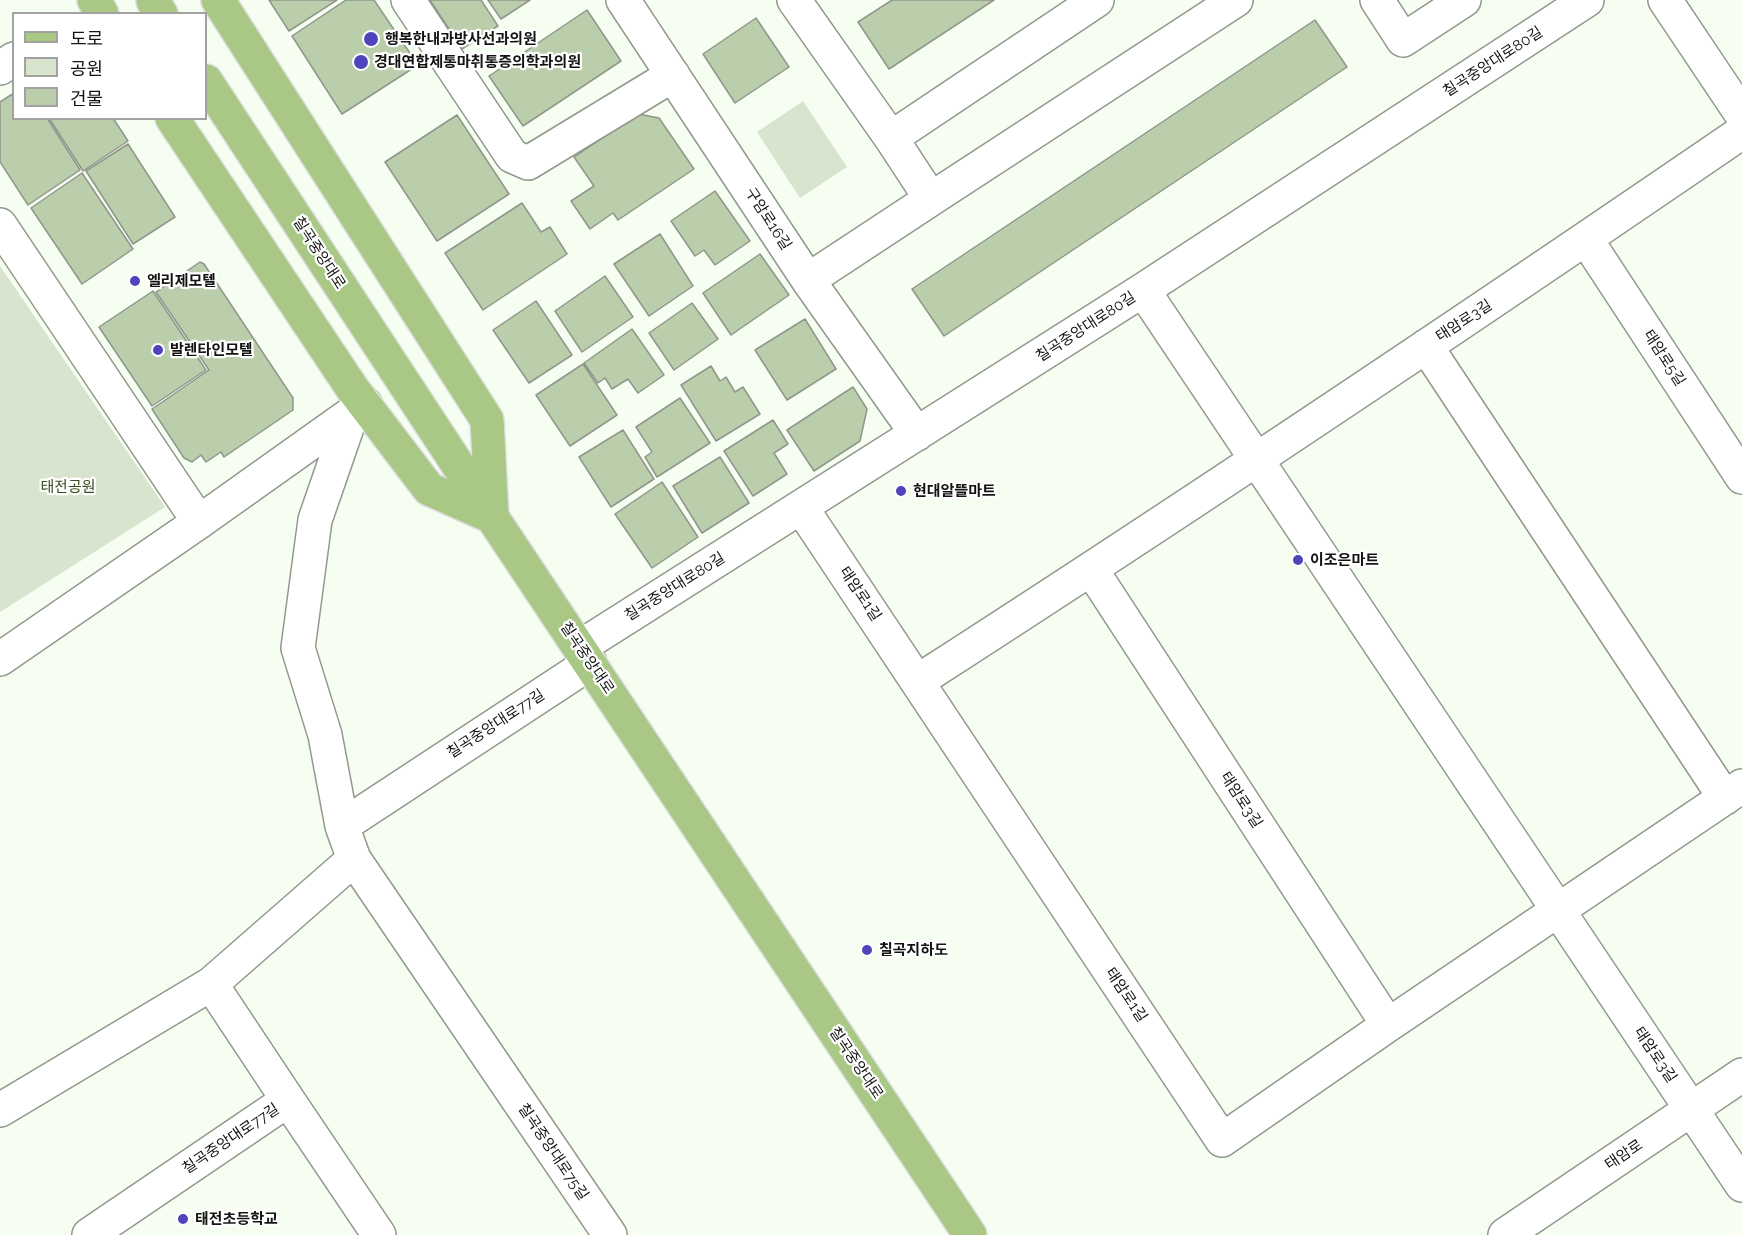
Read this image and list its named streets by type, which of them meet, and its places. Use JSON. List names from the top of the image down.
{
  "streets": {
    "main road": ["칠곡중앙대로"],
    "street": [
      "칠곡중앙대로80길",
      "구암로16길",
      "태암로3길",
      "태암로5길",
      "태암로1길",
      "칠곡중앙대로77길",
      "칠곡중앙대로75길",
      "태암로"
    ]
  },
  "crossings": [
    ["칠곡중앙대로80길", "구암로16길"],
    ["칠곡중앙대로80길", "칠곡중앙대로"],
    ["칠곡중앙대로80길", "태암로3길"],
    ["칠곡중앙대로80길", "태암로1길"],
    ["칠곡중앙대로80길", "칠곡중앙대로77길"],
    ["칠곡중앙대로", "칠곡중앙대로77길"],
    ["태암로3길", "태암로5길"],
    ["태암로3길", "태암로1길"],
    ["태암로3길", "태암로"]
  ],
  "parks": ["태전공원"],
  "places": [
    "행복한내과방사선과의원",
    "경대연합제통마취통증의학과의원",
    "엘리제모텔",
    "발렌타인모텔",
    "현대알뜰마트",
    "이조은마트",
    "칠곡지하도",
    "태전초등학교"
  ],
  "legend": ["도로", "공원", "건물"]
}
